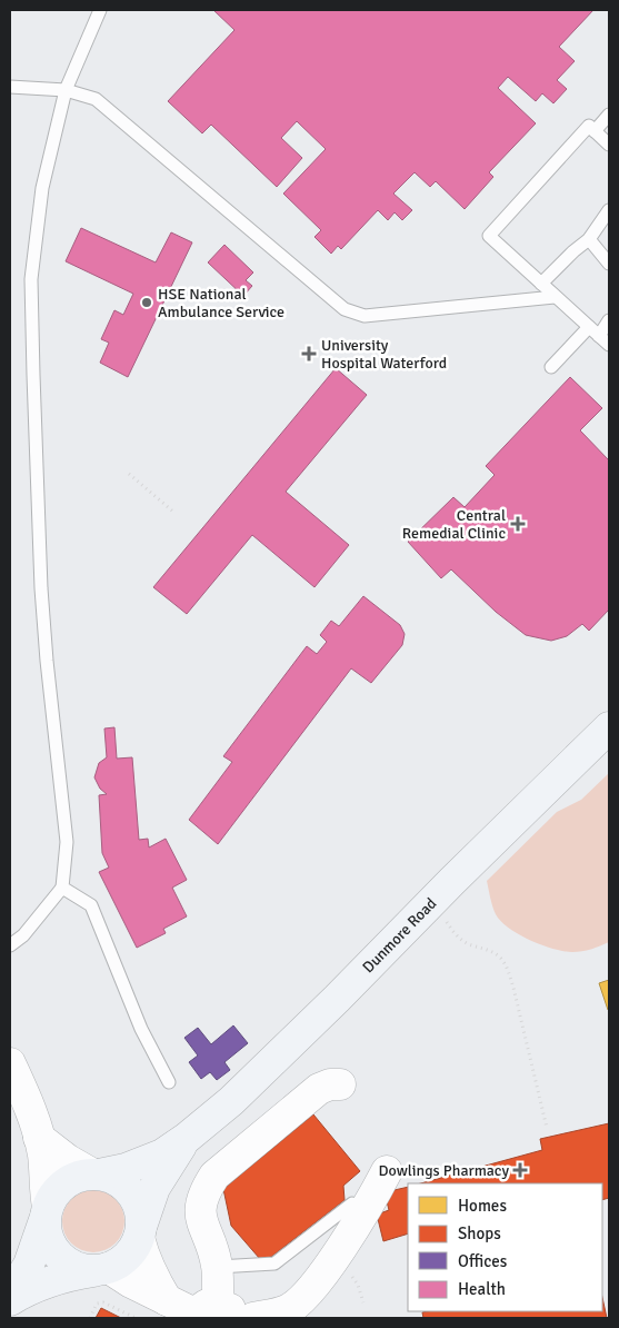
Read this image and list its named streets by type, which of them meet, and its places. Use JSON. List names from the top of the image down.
{
  "streets": {
    "main road": ["Dunmore Road"]
  },
  "places": {
    "other": ["HSE National Ambulance Service"],
    "health": ["University Hospital Waterford", "Central Remedial Clinic", "Dowlings Pharmacy"]
  },
  "legend": [
    "Homes",
    "Shops",
    "Offices",
    "Health"
  ]
}
